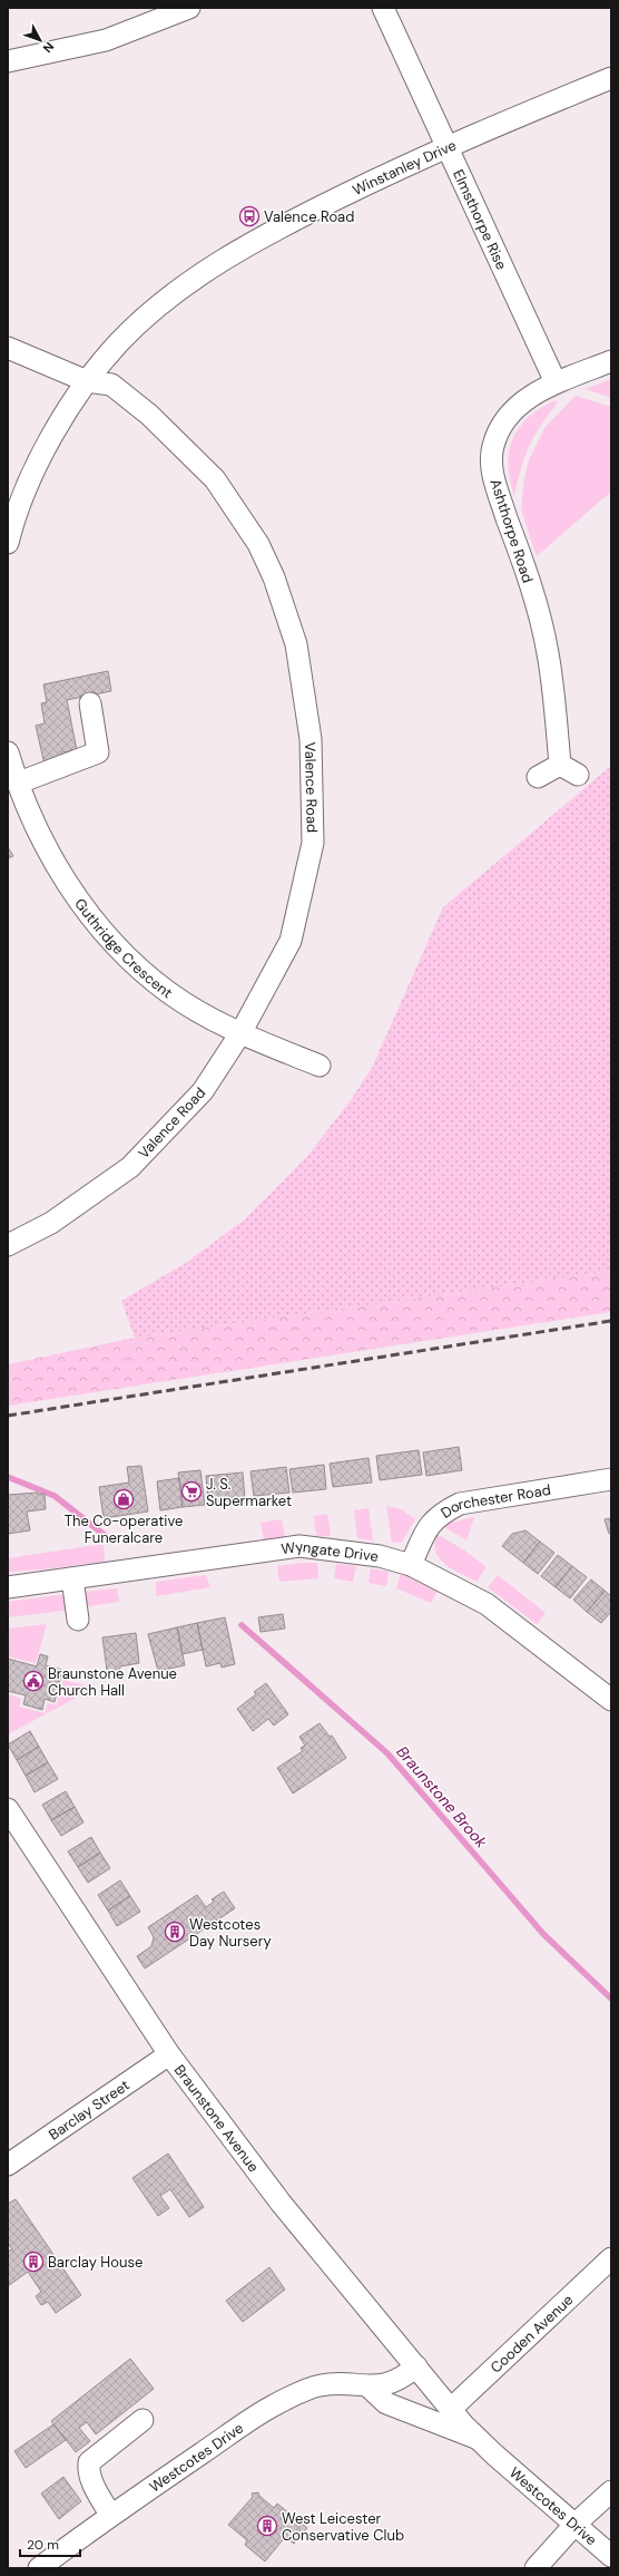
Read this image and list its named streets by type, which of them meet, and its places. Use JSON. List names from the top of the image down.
{
  "streets": {
    "street": [
      "Winstanley Drive",
      "Elmsthorpe Rise",
      "Ashthorpe Road",
      "Valence Road",
      "Guthridge Crescent",
      "Dorchester Road",
      "Wyngate Drive",
      "Barclay Street",
      "Braunstone Avenue",
      "Cooden Avenue",
      "Westcotes Drive"
    ]
  },
  "crossings": [
    ["Winstanley Drive", "Elmsthorpe Rise"],
    ["Winstanley Drive", "Valence Road"],
    ["Elmsthorpe Rise", "Ashthorpe Road"],
    ["Valence Road", "Guthridge Crescent"],
    ["Dorchester Road", "Wyngate Drive"],
    ["Barclay Street", "Braunstone Avenue"],
    ["Braunstone Avenue", "Cooden Avenue"],
    ["Braunstone Avenue", "Westcotes Drive"],
    ["Cooden Avenue", "Westcotes Drive"]
  ],
  "water": ["Braunstone Brook"],
  "places": {
    "bus stop": ["Valence Road"],
    "supermarket": ["J. S. Supermarket"],
    "shop": ["The Co-operative Funeralcare"],
    "public building": ["Braunstone Avenue Church Hall"],
    "building": ["Westcotes Day Nursery", "Barclay House", "West Leicester Conservative Club"]
  },
  "scale_bar": "20 m",
  "north": "bottom right"
}
